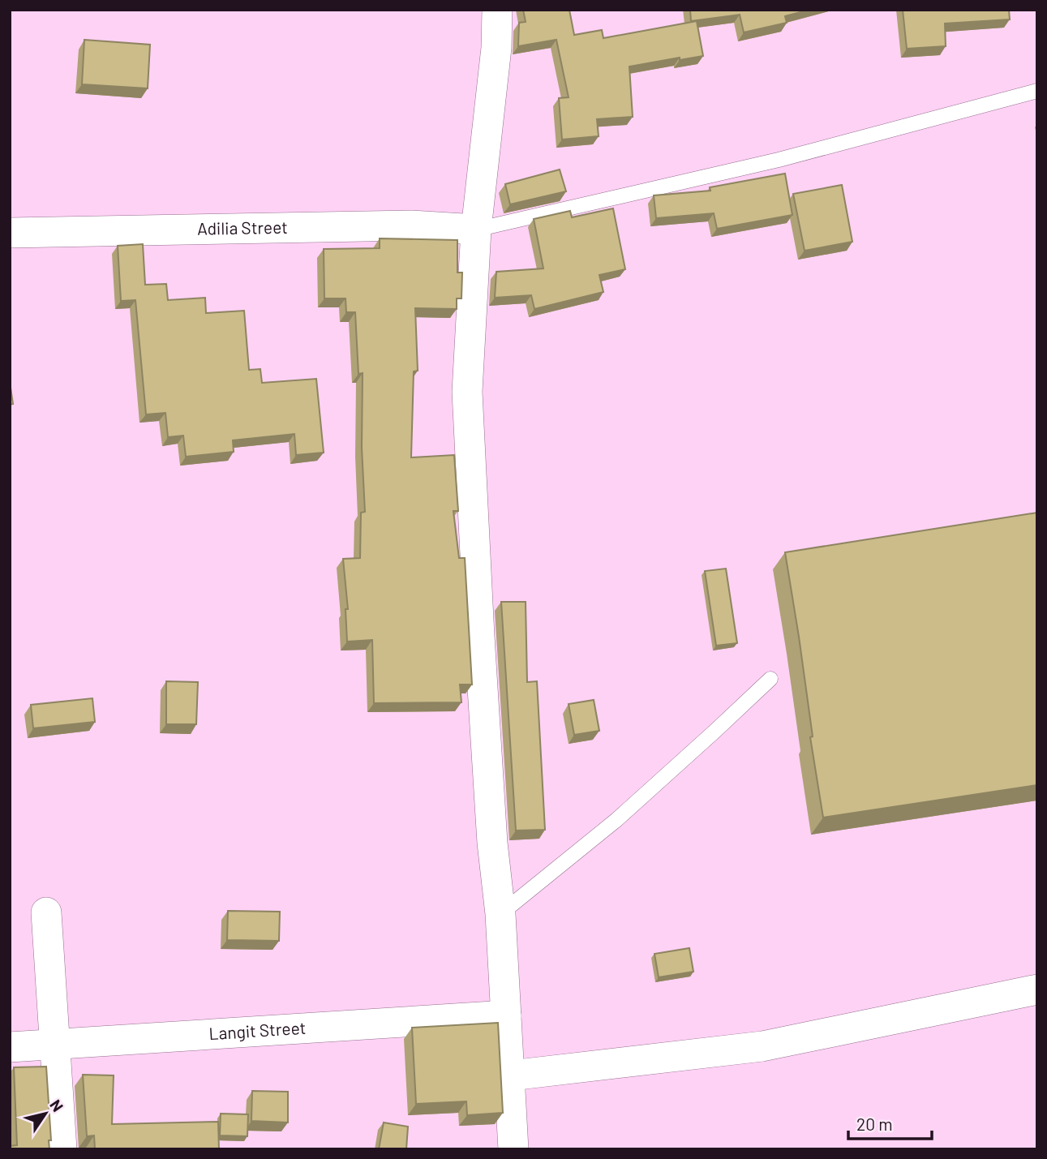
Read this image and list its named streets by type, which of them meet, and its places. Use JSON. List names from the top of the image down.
{
  "streets": {
    "street": ["Adilia Street", "Langit Street"]
  },
  "scale_bar": "20 m",
  "north": "top right"
}
